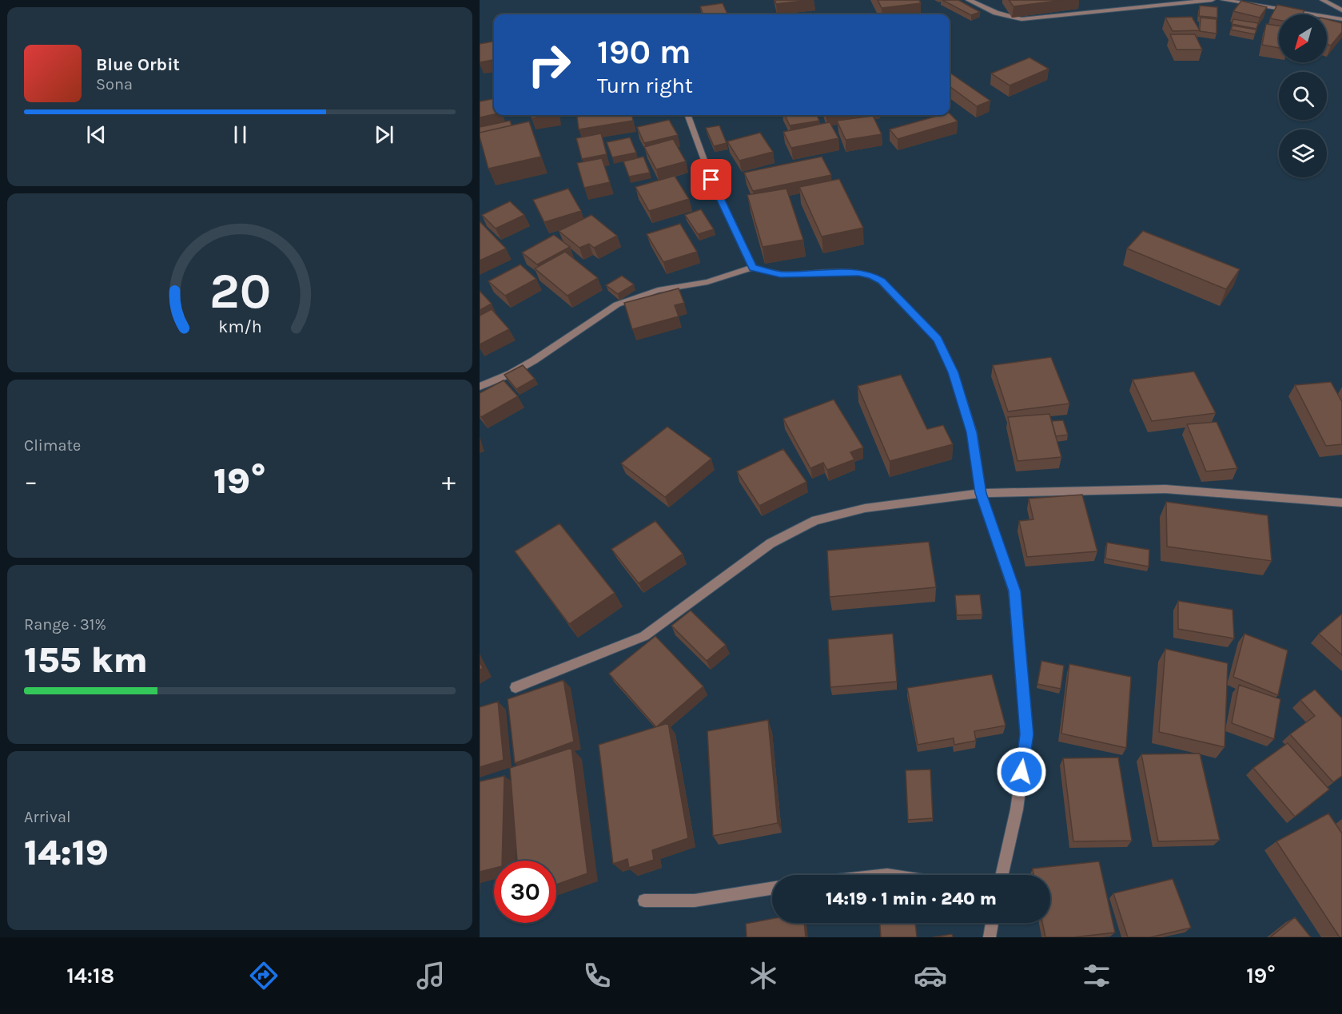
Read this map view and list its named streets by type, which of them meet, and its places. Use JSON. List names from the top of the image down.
{
  "north": "bottom left",
  "page": {
    "turn": ["190 m", "Turn right"],
    "song": ["Blue Orbit", "Sona"],
    "tile": [
      "Climate",
      ["Range · 31%", "155 km"],
      ["Arrival", "14:19"]
    ],
    "heat": ["−", "19°", "+"],
    "limit": "30",
    "trip": "14:19 · 1 min · 240 m",
    "tabs": ["14:18", "19°"],
    "gauge": ["20", "km/h"]
  }
}
